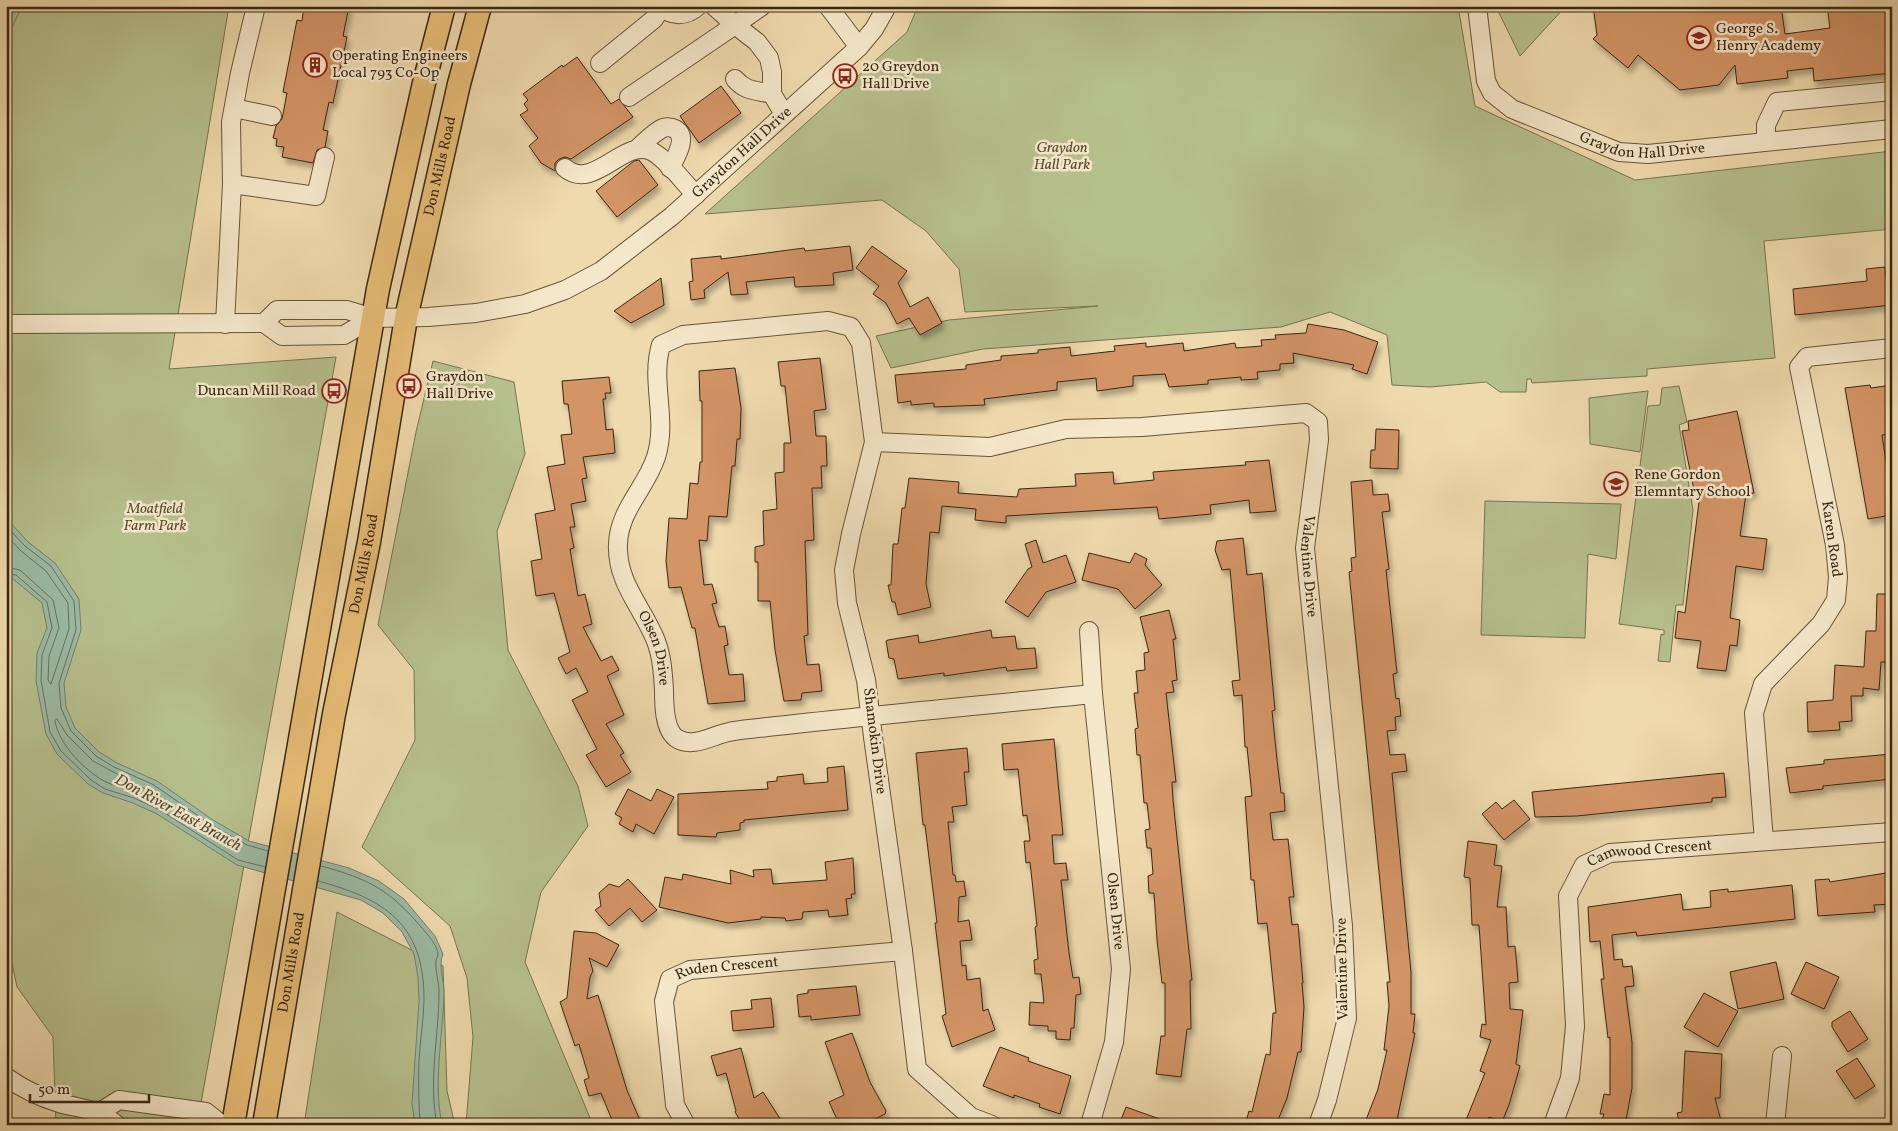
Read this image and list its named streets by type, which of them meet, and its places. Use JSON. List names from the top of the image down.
{
  "streets": {
    "main road": ["Don Mills Road"],
    "street": [
      "Graydon Hall Drive",
      "Karen Road",
      "Valentine Drive",
      "Olsen Drive",
      "Shamokin Drive",
      "Camwood Crescent",
      "Ruden Crescent"
    ]
  },
  "crossings": [
    ["Graydon Hall Drive", "Don Mills Road"],
    ["Karen Road", "Camwood Crescent"],
    ["Valentine Drive", "Shamokin Drive"],
    ["Olsen Drive", "Shamokin Drive"],
    ["Shamokin Drive", "Ruden Crescent"]
  ],
  "water": ["Don River East Branch"],
  "parks": ["Graydon Hall Park", "Moatfield Farm Park"],
  "places": {
    "school or university": ["George S. Henry Academy", "Rene Gordon Elemntary School"],
    "building": ["Operating Engineers Local 793 Co-Op"],
    "bus stop": ["20 Greydon Hall Drive", "Graydon Hall Drive", "Duncan Mill Road"]
  },
  "scale_bar": "50 m"
}
